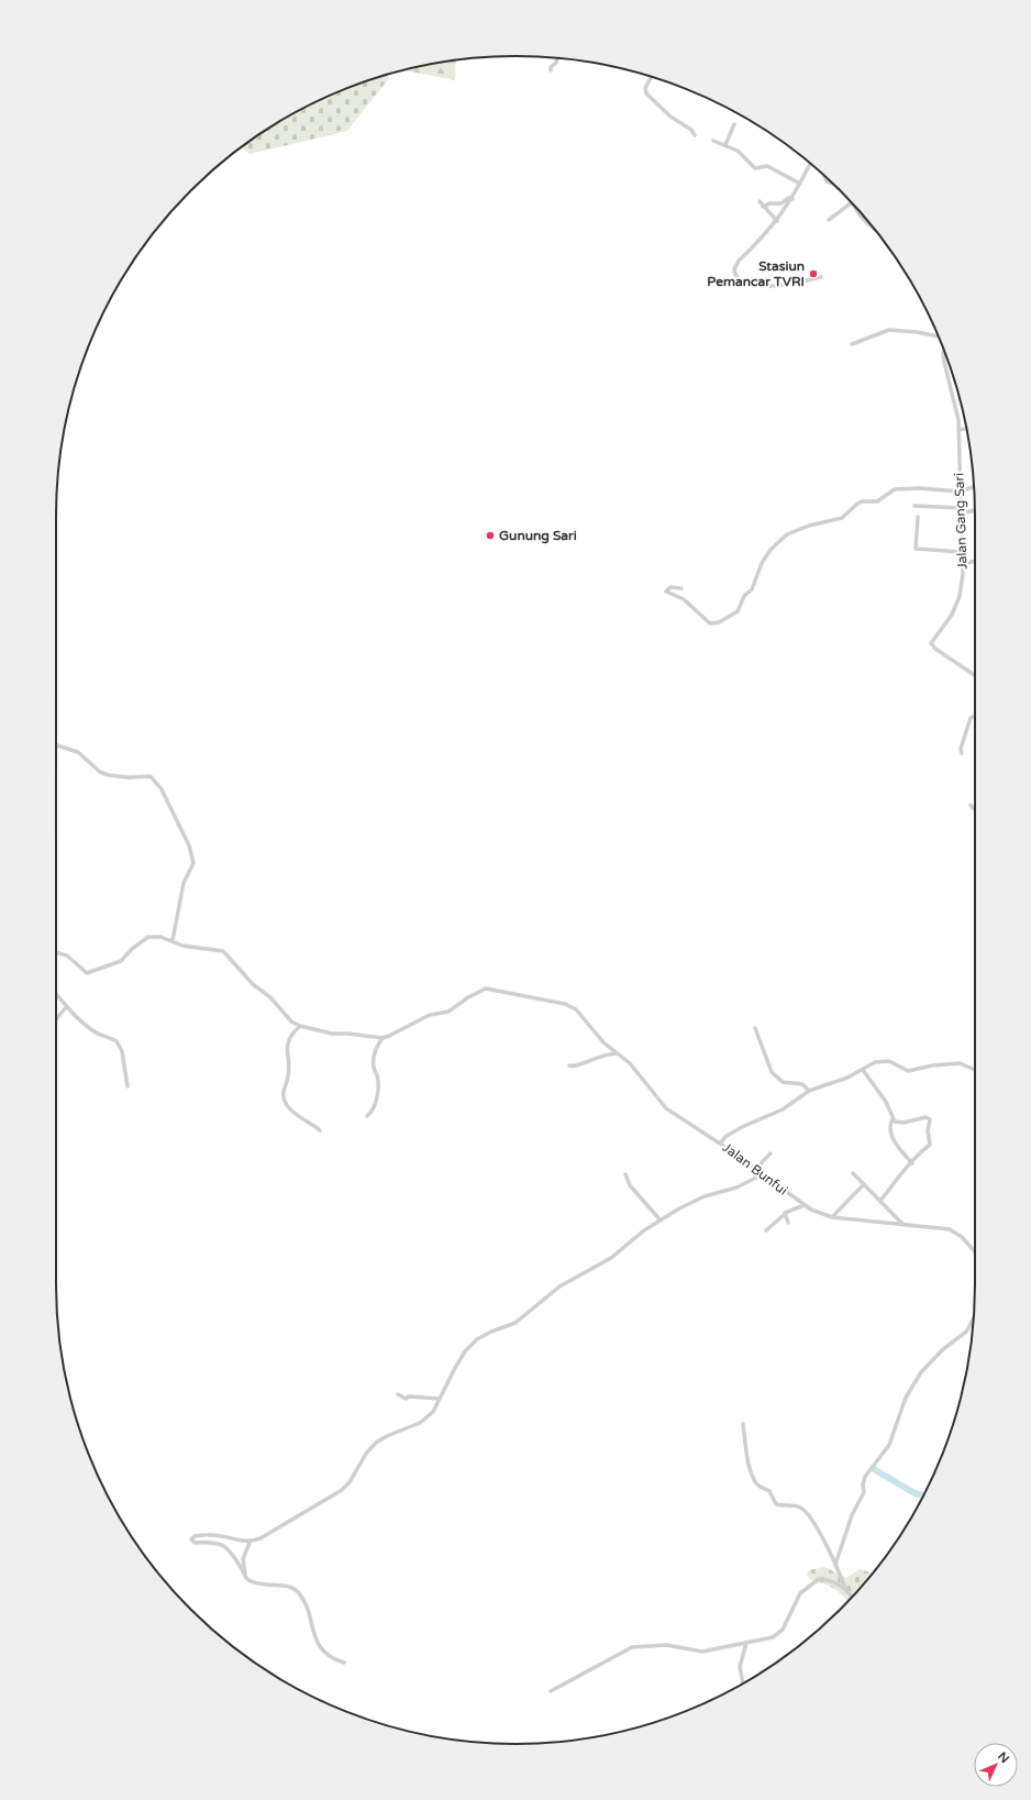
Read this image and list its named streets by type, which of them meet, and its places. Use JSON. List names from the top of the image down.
{
  "streets": {
    "street": ["Jalan Gang Sari", "Jalan Bunfui"]
  },
  "places": ["Stasiun Pemancar TVRI", "Gunung Sari"],
  "north": "top right"
}
